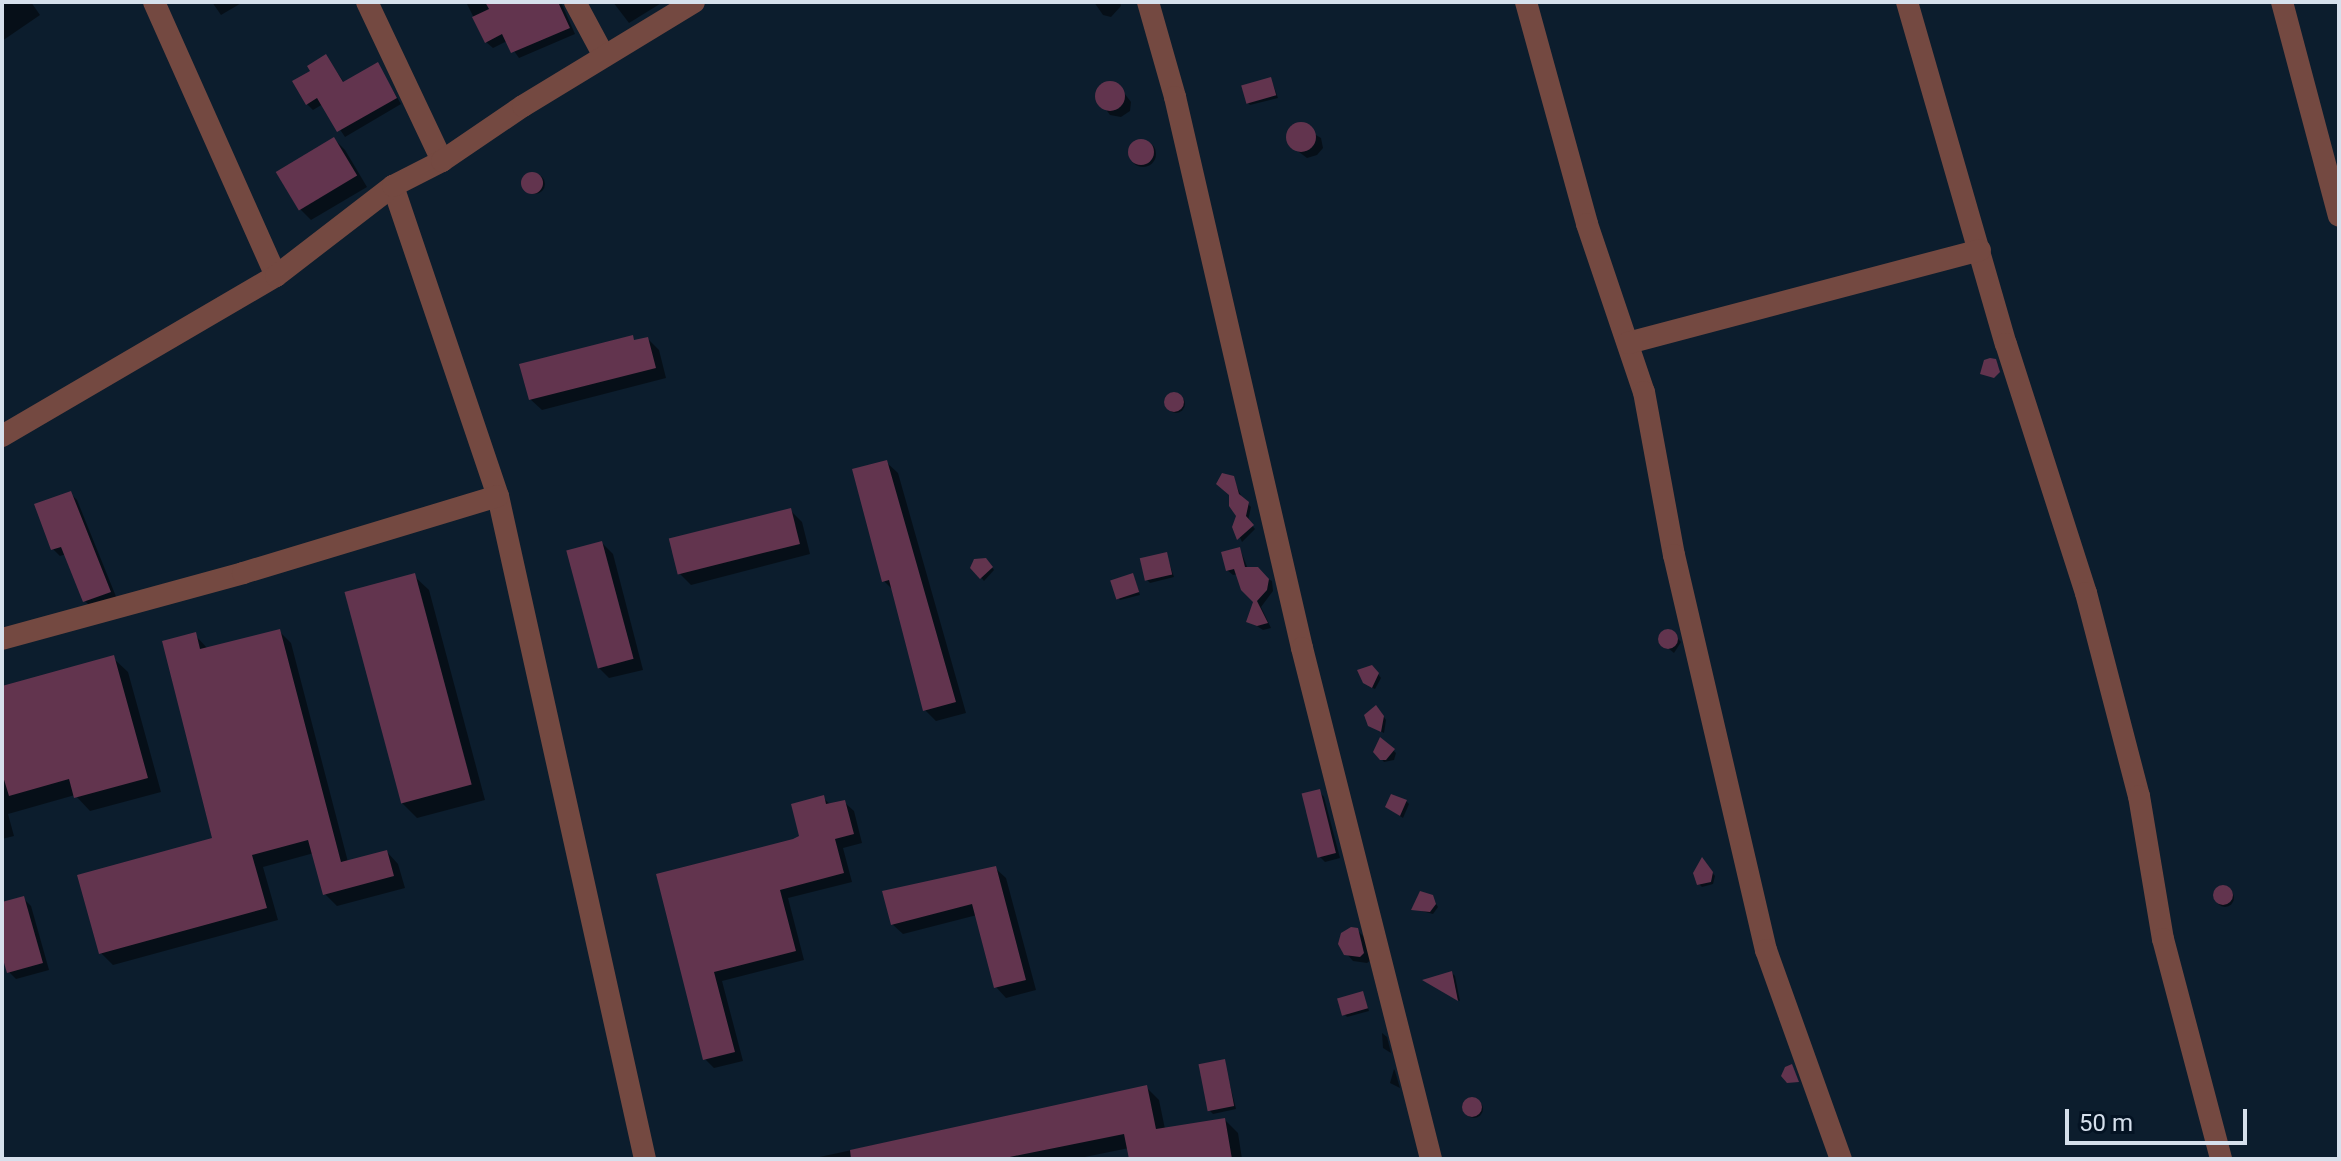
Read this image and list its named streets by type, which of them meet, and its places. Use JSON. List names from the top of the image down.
{
  "scale_bar": "50 m"
}
